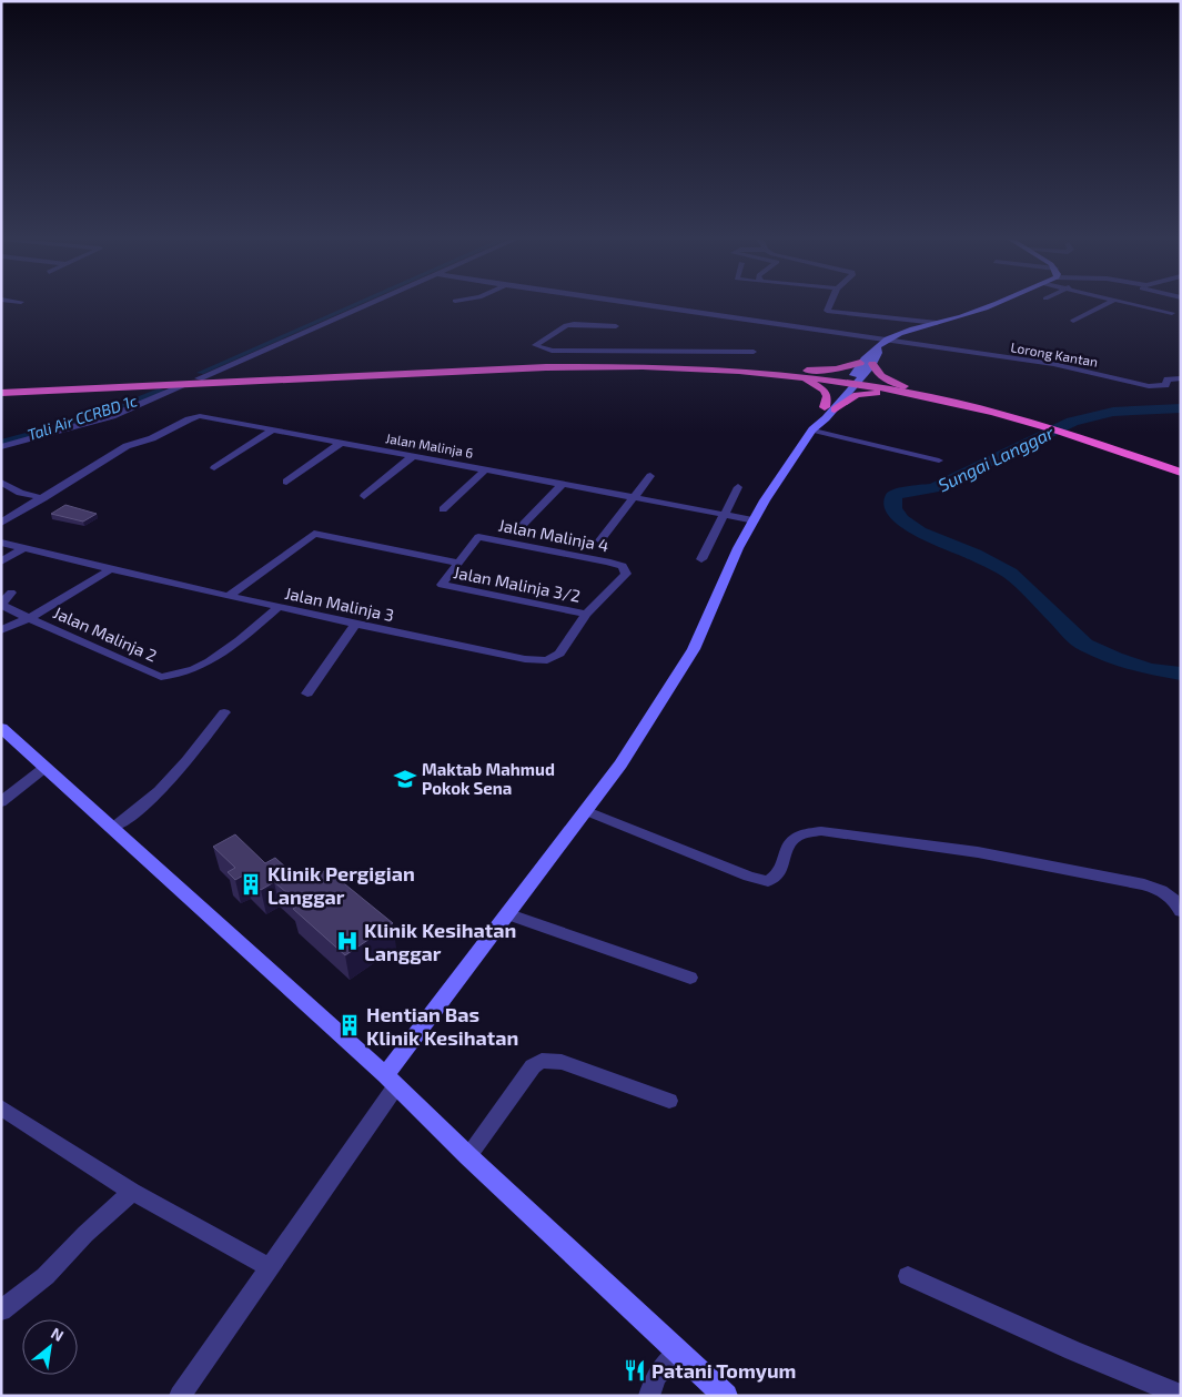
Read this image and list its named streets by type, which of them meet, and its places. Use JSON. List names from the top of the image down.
{
  "streets": {
    "street": [
      "Lorong Kantan",
      "Jalan Malinja 6",
      "Jalan Malinja 4",
      "Jalan Malinja 3/2",
      "Jalan Malinja 3",
      "Jalan Malinja 2"
    ]
  },
  "crossings": [
    ["Jalan Malinja 4", "Jalan Malinja 3/2"],
    ["Jalan Malinja 4", "Jalan Malinja 3"],
    ["Jalan Malinja 3/2", "Jalan Malinja 3"],
    ["Jalan Malinja 3", "Jalan Malinja 2"]
  ],
  "water": ["Tali Air CCRBD 1c", "Sungai Langgar"],
  "places": {
    "school or university": ["Maktab Mahmud Pokok Sena"],
    "building": ["Klinik Pergigian Langgar", "Hentian Bas Klinik Kesihatan"],
    "hospital": ["Klinik Kesihatan Langgar"],
    "restaurant": ["Patani Tomyum"]
  },
  "north": "top right"
}
